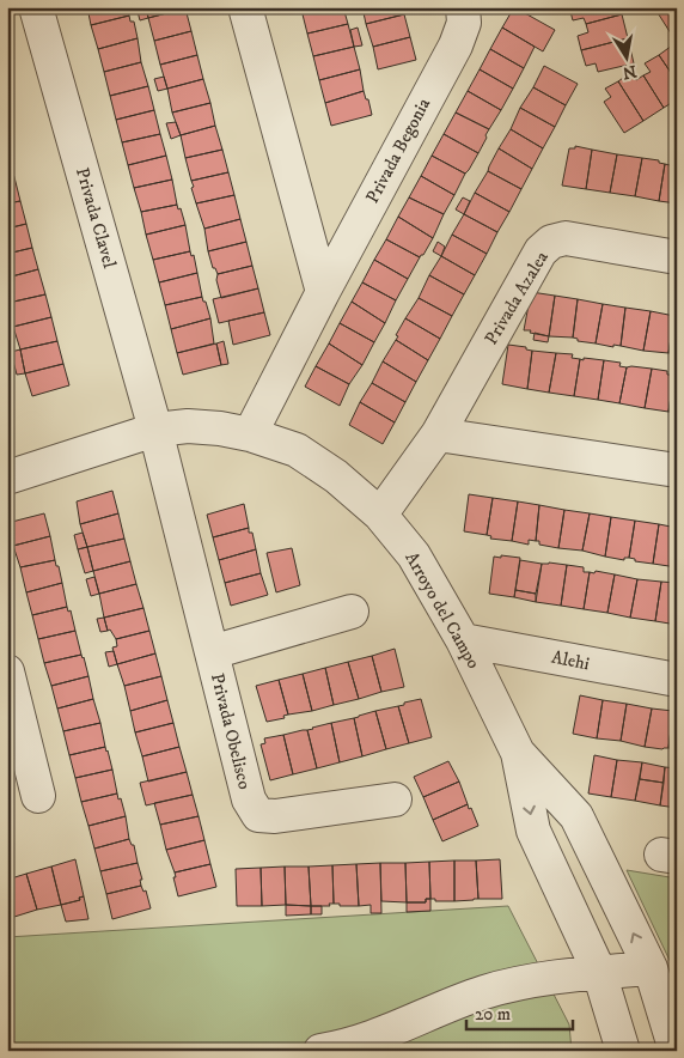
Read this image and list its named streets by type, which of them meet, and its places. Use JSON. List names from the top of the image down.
{
  "streets": {
    "street": [
      "Privada Begonia",
      "Privada Clavel",
      "Privada Azalea",
      "Arroyo del Campo",
      "Alehi",
      "Privada Obelisco"
    ]
  },
  "crossings": [
    ["Privada Begonia", "Arroyo del Campo"],
    ["Privada Clavel", "Arroyo del Campo"],
    ["Privada Clavel", "Privada Obelisco"],
    ["Privada Azalea", "Arroyo del Campo"],
    ["Arroyo del Campo", "Alehi"],
    ["Arroyo del Campo", "Privada Obelisco"]
  ],
  "scale_bar": "20 m",
  "north": "bottom"
}
